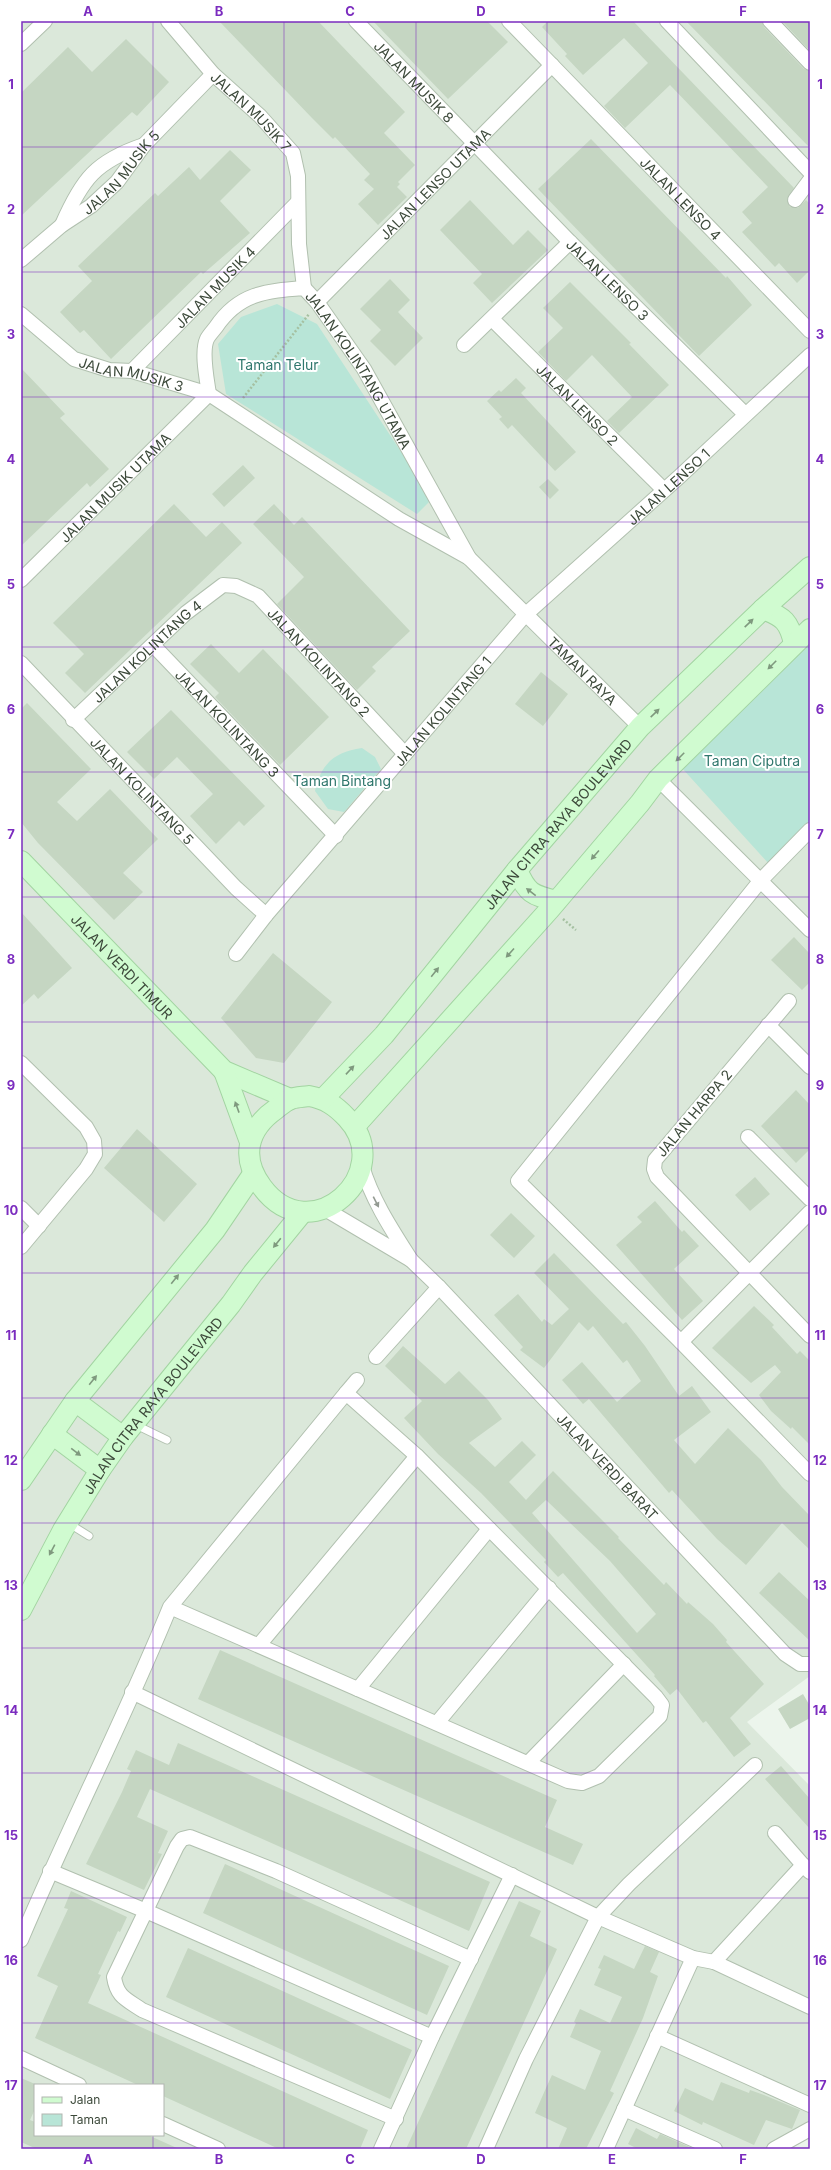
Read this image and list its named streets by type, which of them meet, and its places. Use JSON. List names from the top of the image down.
{
  "streets": {
    "main road": ["JALAN CITRA RAYA BOULEVARD", "JALAN VERDI TIMUR"],
    "street": [
      "JALAN MUSIK 8",
      "JALAN MUSIK 7",
      "JALAN MUSIK 5",
      "JALAN LENSO UTAMA",
      "JALAN LENSO 4",
      "JALAN LENSO 3",
      "JALAN MUSIK 4",
      "JALAN KOLINTANG UTAMA",
      "JALAN MUSIK 3",
      "JALAN LENSO 2",
      "JALAN LENSO 1",
      "JALAN MUSIK UTAMA",
      "JALAN KOLINTANG 4",
      "JALAN KOLINTANG 2",
      "TAMAN RAYA",
      "JALAN KOLINTANG 1",
      "JALAN KOLINTANG 3",
      "JALAN KOLINTANG 5",
      "JALAN HARPA 2",
      "JALAN VERDI BARAT"
    ]
  },
  "crossings": [
    ["JALAN MUSIK 8", "JALAN LENSO UTAMA"],
    ["JALAN MUSIK 8", "JALAN LENSO 3"],
    ["JALAN MUSIK 7", "JALAN MUSIK 5"],
    ["JALAN MUSIK 7", "JALAN MUSIK 4"],
    ["JALAN MUSIK 7", "JALAN KOLINTANG UTAMA"],
    ["JALAN LENSO UTAMA", "JALAN LENSO 4"],
    ["JALAN LENSO UTAMA", "JALAN LENSO 3"],
    ["JALAN LENSO UTAMA", "JALAN KOLINTANG UTAMA"],
    ["JALAN LENSO 3", "JALAN LENSO 1"],
    ["JALAN MUSIK 4", "JALAN MUSIK 3"],
    ["JALAN KOLINTANG UTAMA", "JALAN MUSIK 3"],
    ["JALAN KOLINTANG UTAMA", "JALAN LENSO 1"],
    ["JALAN KOLINTANG UTAMA", "JALAN MUSIK UTAMA"],
    ["JALAN KOLINTANG UTAMA", "TAMAN RAYA"],
    ["JALAN KOLINTANG UTAMA", "JALAN KOLINTANG 1"],
    ["JALAN MUSIK 3", "JALAN MUSIK UTAMA"],
    ["JALAN LENSO 2", "JALAN LENSO 1"],
    ["JALAN LENSO 1", "TAMAN RAYA"],
    ["JALAN LENSO 1", "JALAN KOLINTANG 1"],
    ["JALAN KOLINTANG 4", "JALAN KOLINTANG 2"],
    ["JALAN KOLINTANG 4", "JALAN KOLINTANG 3"],
    ["JALAN KOLINTANG 4", "JALAN KOLINTANG 5"],
    ["JALAN KOLINTANG 2", "JALAN KOLINTANG 1"],
    ["TAMAN RAYA", "JALAN KOLINTANG 1"],
    ["TAMAN RAYA", "JALAN CITRA RAYA BOULEVARD"],
    ["JALAN KOLINTANG 1", "JALAN KOLINTANG 3"],
    ["JALAN KOLINTANG 1", "JALAN KOLINTANG 5"],
    ["JALAN CITRA RAYA BOULEVARD", "JALAN VERDI TIMUR"],
    ["JALAN CITRA RAYA BOULEVARD", "JALAN VERDI BARAT"],
    ["JALAN VERDI TIMUR", "JALAN VERDI BARAT"]
  ],
  "parks": ["Taman Telur", "Taman Ciputra", "Taman Bintang"],
  "legend": ["Jalan", "Taman"],
  "grid": {
    "columns": [
      "A",
      "B",
      "C",
      "D",
      "E",
      "F"
    ],
    "rows": [
      "1",
      "2",
      "3",
      "4",
      "5",
      "6",
      "7",
      "8",
      "9",
      "10",
      "11",
      "12",
      "13",
      "14",
      "15",
      "16",
      "17"
    ]
  }
}
